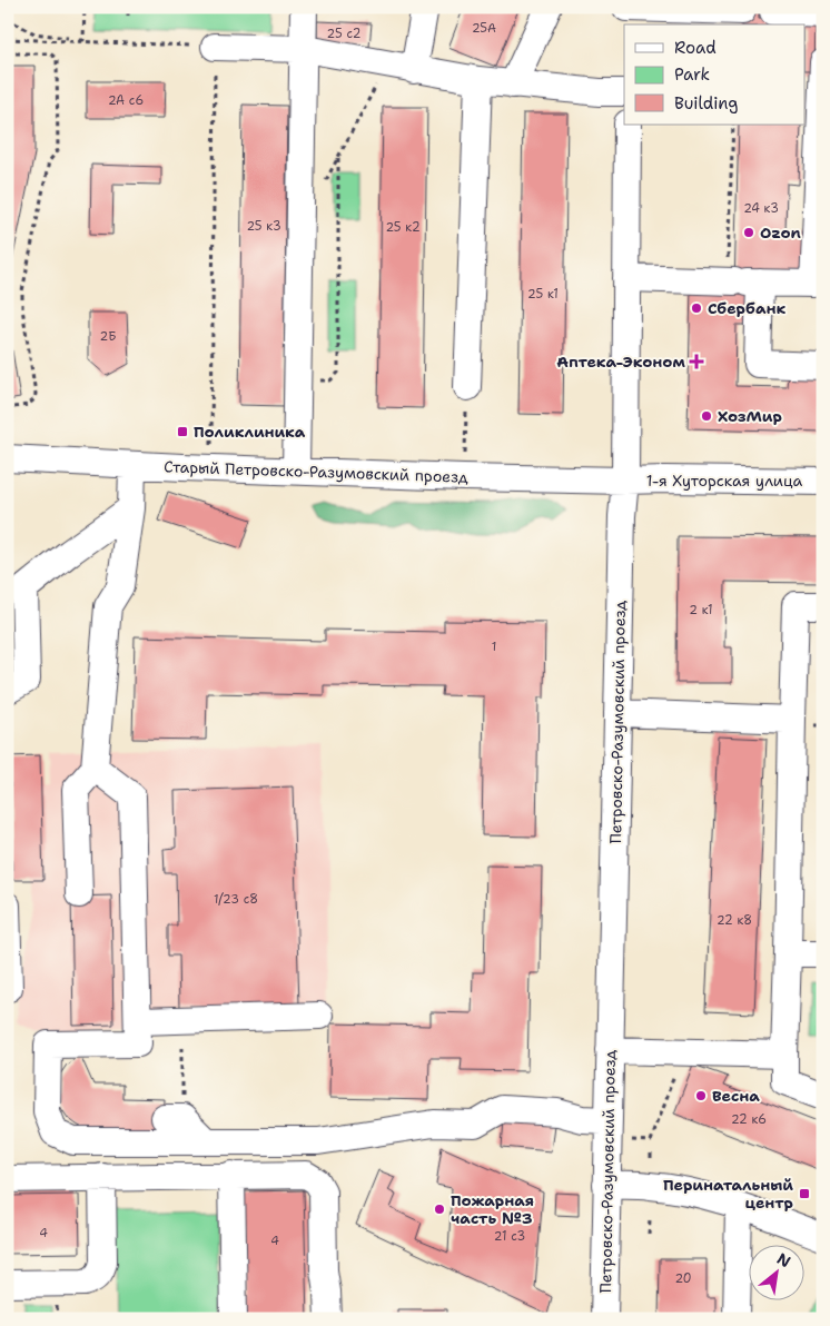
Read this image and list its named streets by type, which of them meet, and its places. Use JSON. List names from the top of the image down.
{
  "streets": {
    "street": ["Старый Петровско-Разумовский проезд", "1-я Хуторская улица", "Петровско-Разумовский проезд"]
  },
  "crossings": [
    ["Старый Петровско-Разумовский проезд", "1-я Хуторская улица"],
    ["Старый Петровско-Разумовский проезд", "Петровско-Разумовский проезд"],
    ["1-я Хуторская улица", "Петровско-Разумовский проезд"]
  ],
  "places": {
    "other": [
      "Ozon",
      "Сбербанк",
      "ХозМир",
      "Весна",
      "Пожарная часть №3"
    ],
    "health": ["Аптека-Эконом"],
    "transit": ["Поликлиника", "Перинатальный центр"]
  },
  "house_numbers": [
    "25А",
    "25 с2",
    "2A c6",
    "24 к3",
    "25 к3",
    "25 к2",
    "25 к1",
    "2Б",
    "2 к1",
    "1",
    "1/23 с8",
    "22 к8",
    "22 к6",
    "4",
    "21 с3",
    "4",
    "20"
  ],
  "legend": ["Road", "Park", "Building"],
  "north": "top right"
}
